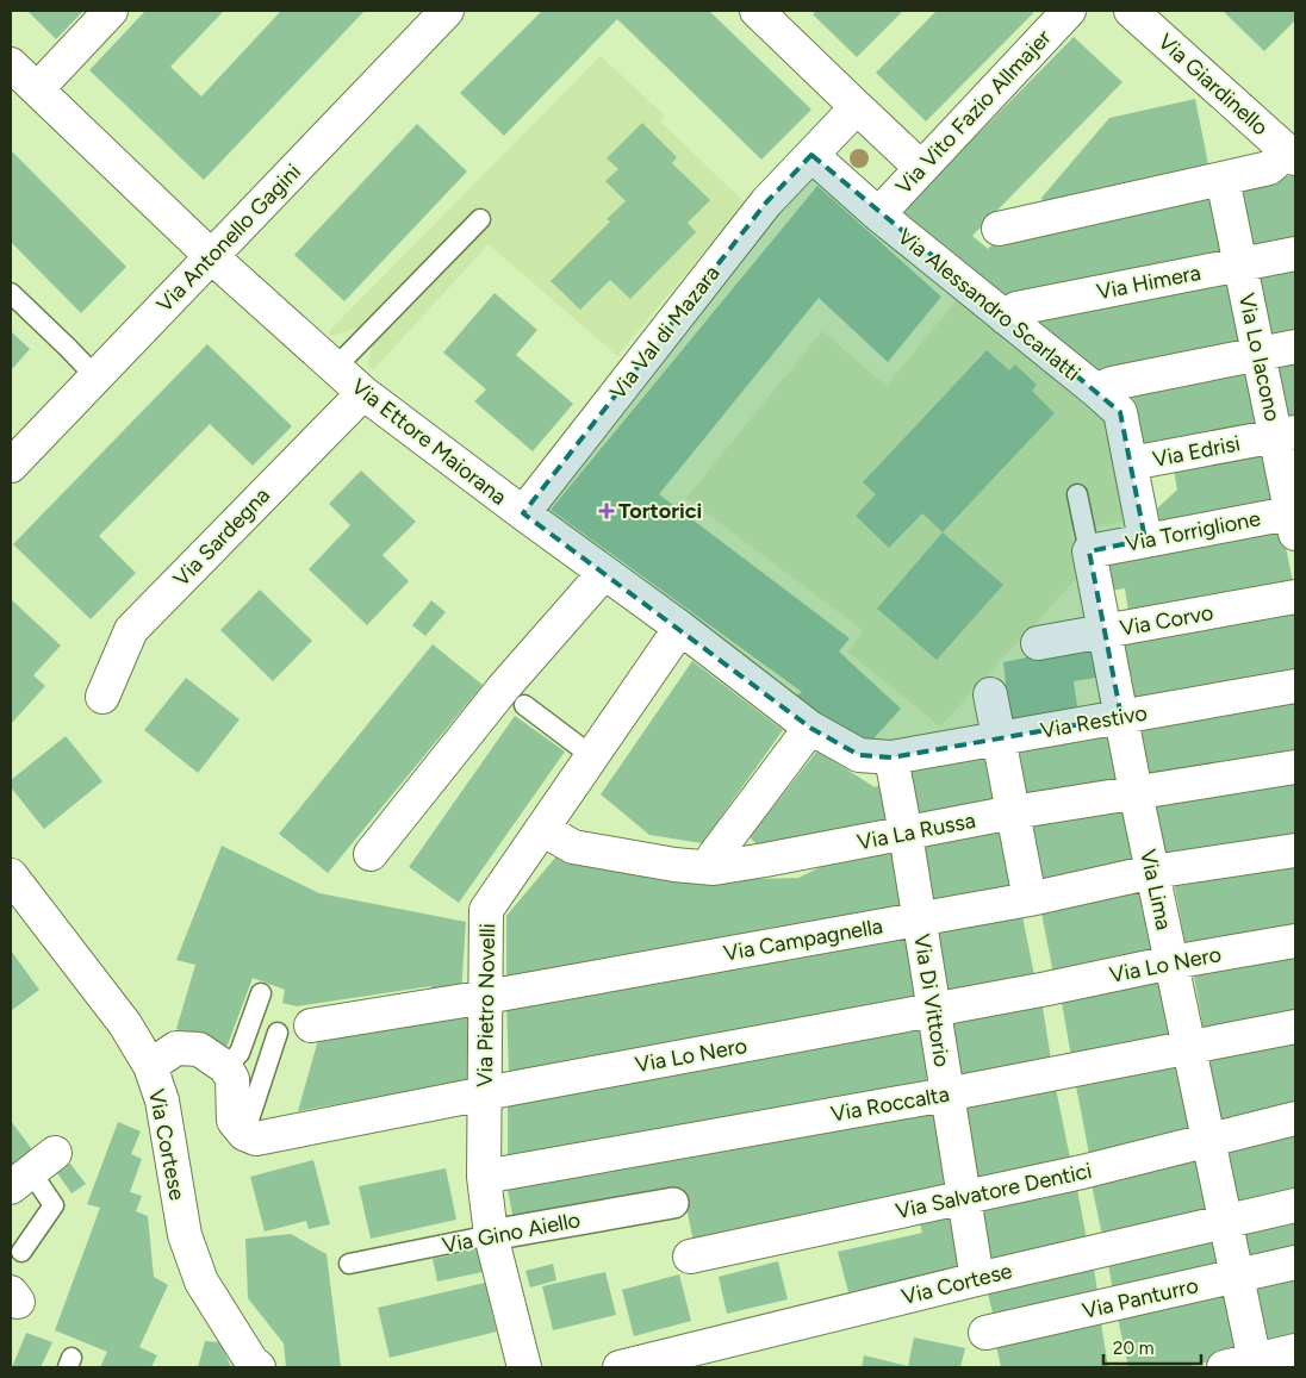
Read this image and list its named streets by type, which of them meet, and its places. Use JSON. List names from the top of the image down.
{
  "streets": {
    "street": [
      "Via Giardinello",
      "Via Vito Fazio Allmajer",
      "Via Antonello Gagini",
      "Via Himera",
      "Via Alessandro Scarlatti",
      "Via Val di Mazara",
      "Via Lo Iacono",
      "Via Ettore Maiorana",
      "Via Edrisi",
      "Via Torriglione",
      "Via Sardegna",
      "Via Corvo",
      "Via Restivo",
      "Via La Russa",
      "Via Lima",
      "Via Campagnella",
      "Via Lo Nero",
      "Via Di Vittorio",
      "Via Pietro Novelli",
      "Via Roccalta",
      "Via Cortese",
      "Via Salvatore Dentici",
      "Via Gino Aiello",
      "Via Panturro"
    ]
  },
  "crossings": [
    ["Via Vito Fazio Allmajer", "Via Alessandro Scarlatti"],
    ["Via Antonello Gagini", "Via Ettore Maiorana"],
    ["Via Himera", "Via Alessandro Scarlatti"],
    ["Via Himera", "Via Lo Iacono"],
    ["Via Alessandro Scarlatti", "Via Val di Mazara"],
    ["Via Alessandro Scarlatti", "Via Edrisi"],
    ["Via Alessandro Scarlatti", "Via Torriglione"],
    ["Via Val di Mazara", "Via Ettore Maiorana"],
    ["Via Lo Iacono", "Via Edrisi"],
    ["Via Lo Iacono", "Via Torriglione"],
    ["Via Ettore Maiorana", "Via Sardegna"],
    ["Via Ettore Maiorana", "Via Restivo"],
    ["Via Ettore Maiorana", "Via Di Vittorio"],
    ["Via Ettore Maiorana", "Via Pietro Novelli"],
    ["Via Torriglione", "Via Lima"],
    ["Via Corvo", "Via Lima"],
    ["Via Restivo", "Via Lima"],
    ["Via Restivo", "Via Di Vittorio"],
    ["Via La Russa", "Via Lima"],
    ["Via La Russa", "Via Di Vittorio"],
    ["Via La Russa", "Via Pietro Novelli"],
    ["Via Lima", "Via Campagnella"],
    ["Via Lima", "Via Lo Nero"],
    ["Via Lima", "Via Roccalta"],
    ["Via Lima", "Via Cortese"],
    ["Via Lima", "Via Salvatore Dentici"],
    ["Via Lima", "Via Panturro"],
    ["Via Campagnella", "Via Di Vittorio"],
    ["Via Campagnella", "Via Pietro Novelli"],
    ["Via Lo Nero", "Via Di Vittorio"],
    ["Via Lo Nero", "Via Pietro Novelli"],
    ["Via Di Vittorio", "Via Roccalta"],
    ["Via Di Vittorio", "Via Cortese"],
    ["Via Di Vittorio", "Via Salvatore Dentici"],
    ["Via Pietro Novelli", "Via Roccalta"],
    ["Via Pietro Novelli", "Via Gino Aiello"]
  ],
  "places": {
    "health": ["Tortorici"]
  },
  "scale_bar": "20 m"
}
